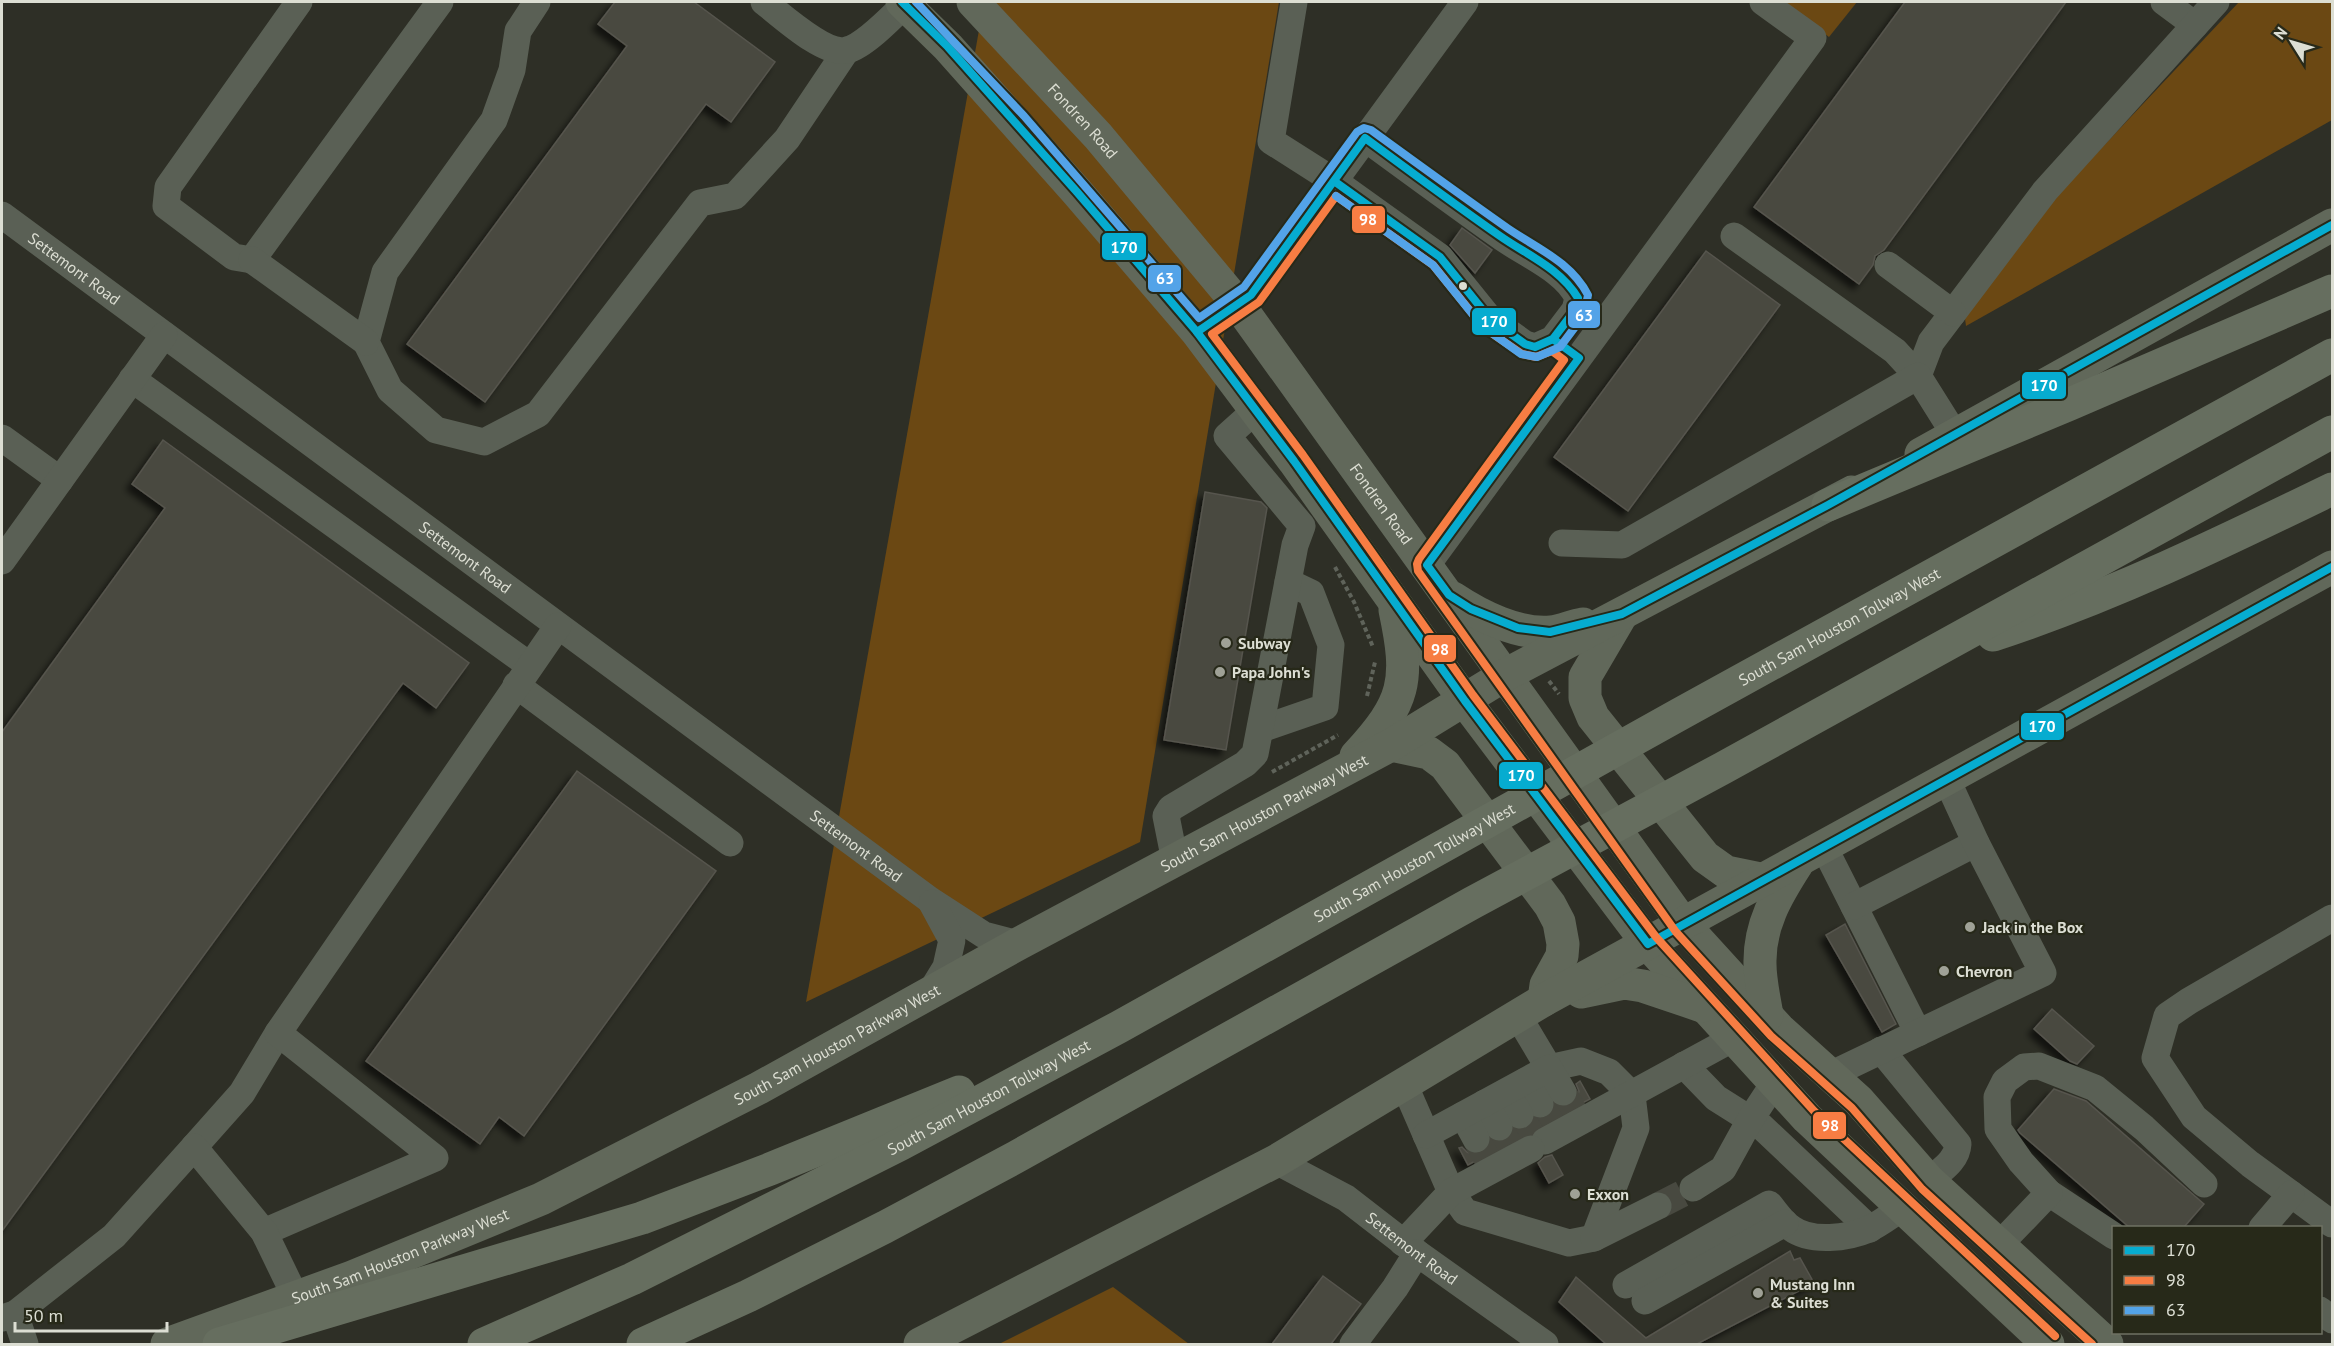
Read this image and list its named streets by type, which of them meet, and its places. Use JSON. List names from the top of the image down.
{
  "streets": {
    "highway": ["South Sam Houston Tollway West"],
    "main road": ["Fondren Road", "South Sam Houston Parkway West"],
    "street": ["Settemont Road"]
  },
  "crossings": [
    ["Fondren Road", "South Sam Houston Parkway West"],
    ["Settemont Road", "South Sam Houston Parkway West"]
  ],
  "places": [
    "Subway",
    "Papa John's",
    "Jack in the Box",
    "Chevron",
    "Exxon",
    "Mustang Inn & Suites"
  ],
  "lines": ["transit line 170", "transit line 63", "transit line 98"],
  "legend": ["170", "98", "63"],
  "scale_bar": "50 m",
  "north": "top left"
}
